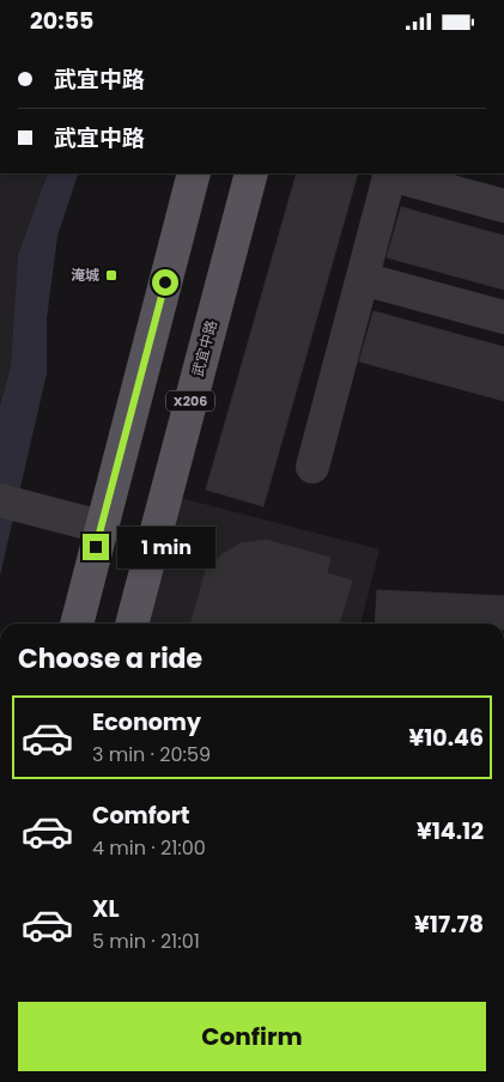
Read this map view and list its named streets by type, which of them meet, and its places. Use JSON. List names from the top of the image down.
{
  "streets": {
    "main road": ["武宜中路", "X206"]
  },
  "places": {
    "transit": ["淹城"]
  },
  "page": {
    "status": "20:55",
    "banner": ["武宜中路", "武宜中路"],
    "bubble": "1 min",
    "heading": "Choose a ride",
    "list": [
      {
        "name": "Economy",
        "note": "3 min · 20:59",
        "value": "¥10.46"
      },
      {
        "name": "Comfort",
        "note": "4 min · 21:00",
        "value": "¥14.12"
      },
      {
        "name": "XL",
        "note": "5 min · 21:01",
        "value": "¥17.78"
      }
    ],
    "buttons": "Confirm"
  }
}
